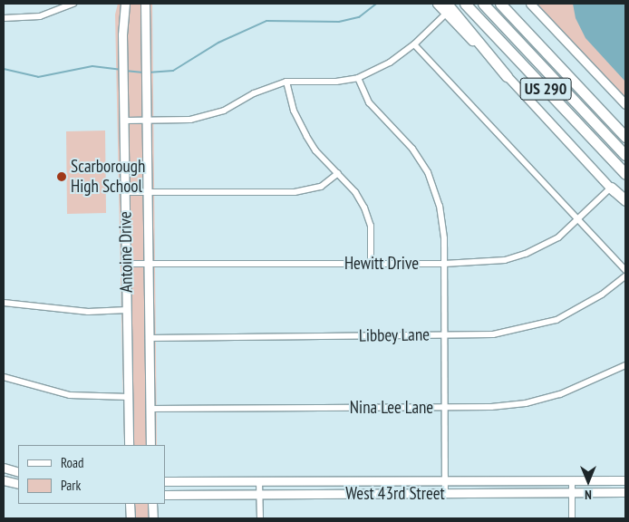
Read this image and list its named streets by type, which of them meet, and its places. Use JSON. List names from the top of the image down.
{
  "streets": {
    "highway": ["US 290"],
    "main road": ["Antoine Drive", "West 43rd Street"],
    "street": ["Hewitt Drive", "Libbey Lane", "Nina Lee Lane"]
  },
  "crossings": [
    ["Antoine Drive", "Hewitt Drive"],
    ["Antoine Drive", "Libbey Lane"],
    ["Antoine Drive", "Nina Lee Lane"]
  ],
  "places": ["Scarborough High School"],
  "legend": ["Road", "Park"],
  "north": "bottom"
}
